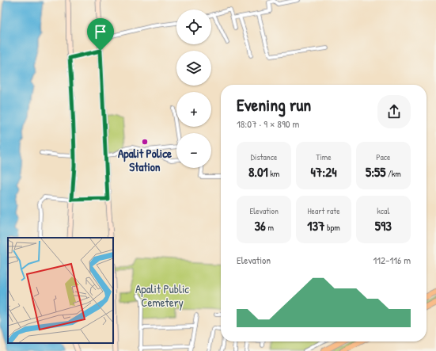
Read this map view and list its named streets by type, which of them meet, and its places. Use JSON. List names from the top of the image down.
{
  "parks": ["Apalit Public Cemetery"],
  "places": ["Apalit Police Station"],
  "page": {
    "map_buttons": ["+", "−"],
    "heading": ["Evening run", "18:07 · 9 × 890 m"],
    "stats": [
      ["Distance", "8.01 km"],
      ["Time", "47:24"],
      ["Pace", "5:55 /km"],
      ["Elevation", "36 m"],
      ["Heart rate", "137 bpm"],
      ["kcal", "593"]
    ],
    "chart": ["Elevation", "112–116 m"]
  }
}
